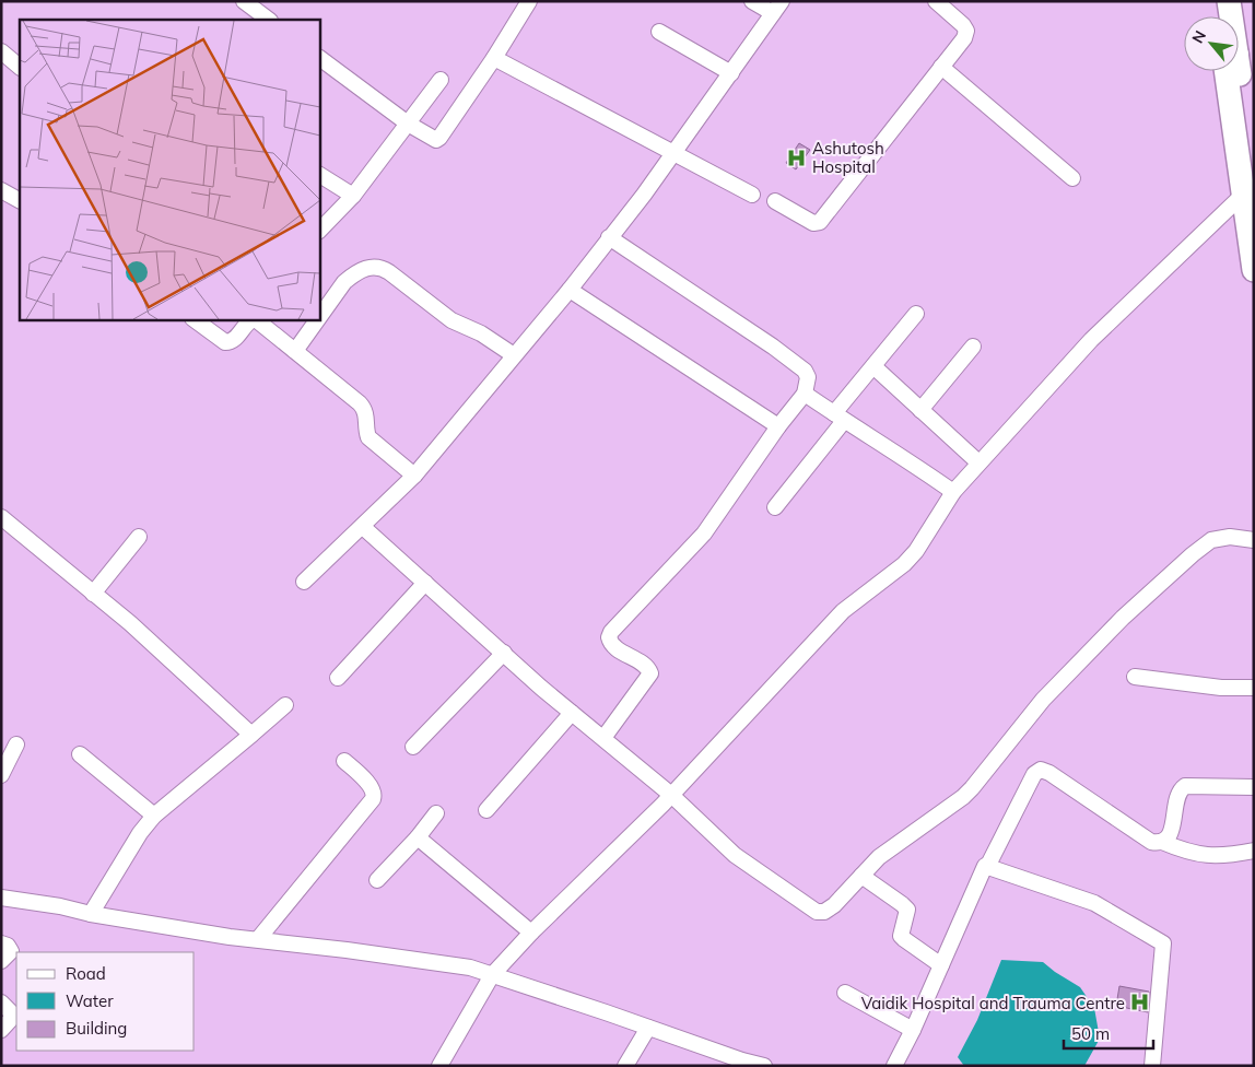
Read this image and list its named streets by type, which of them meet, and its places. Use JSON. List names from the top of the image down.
{
  "places": {
    "hospital": ["Ashutosh Hospital", "Vaidik Hospital and Trauma Centre"]
  },
  "legend": ["Road", "Water", "Building"],
  "scale_bar": "50 m",
  "north": "top left"
}
